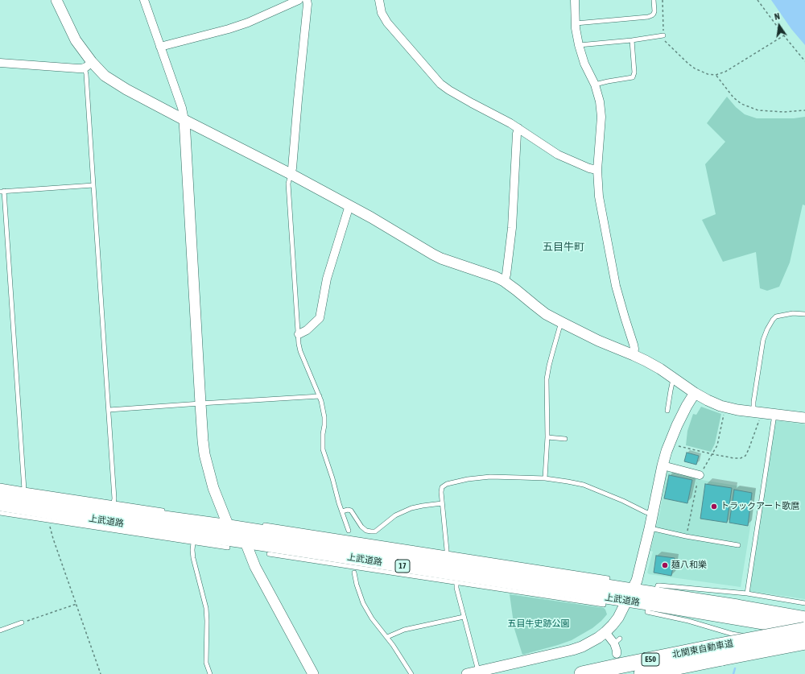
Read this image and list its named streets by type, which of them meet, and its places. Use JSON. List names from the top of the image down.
{
  "streets": {
    "highway": [
      "上武道路",
      "17",
      "北関東自動車道",
      "E50"
    ]
  },
  "crossings": [
    ["上武道路", "北関東自動車道"]
  ],
  "districts": ["五目牛町"],
  "parks": ["五目牛史跡公園"],
  "places": ["トラックアート歌麿", "麺八和樂"],
  "north": "top"
}
